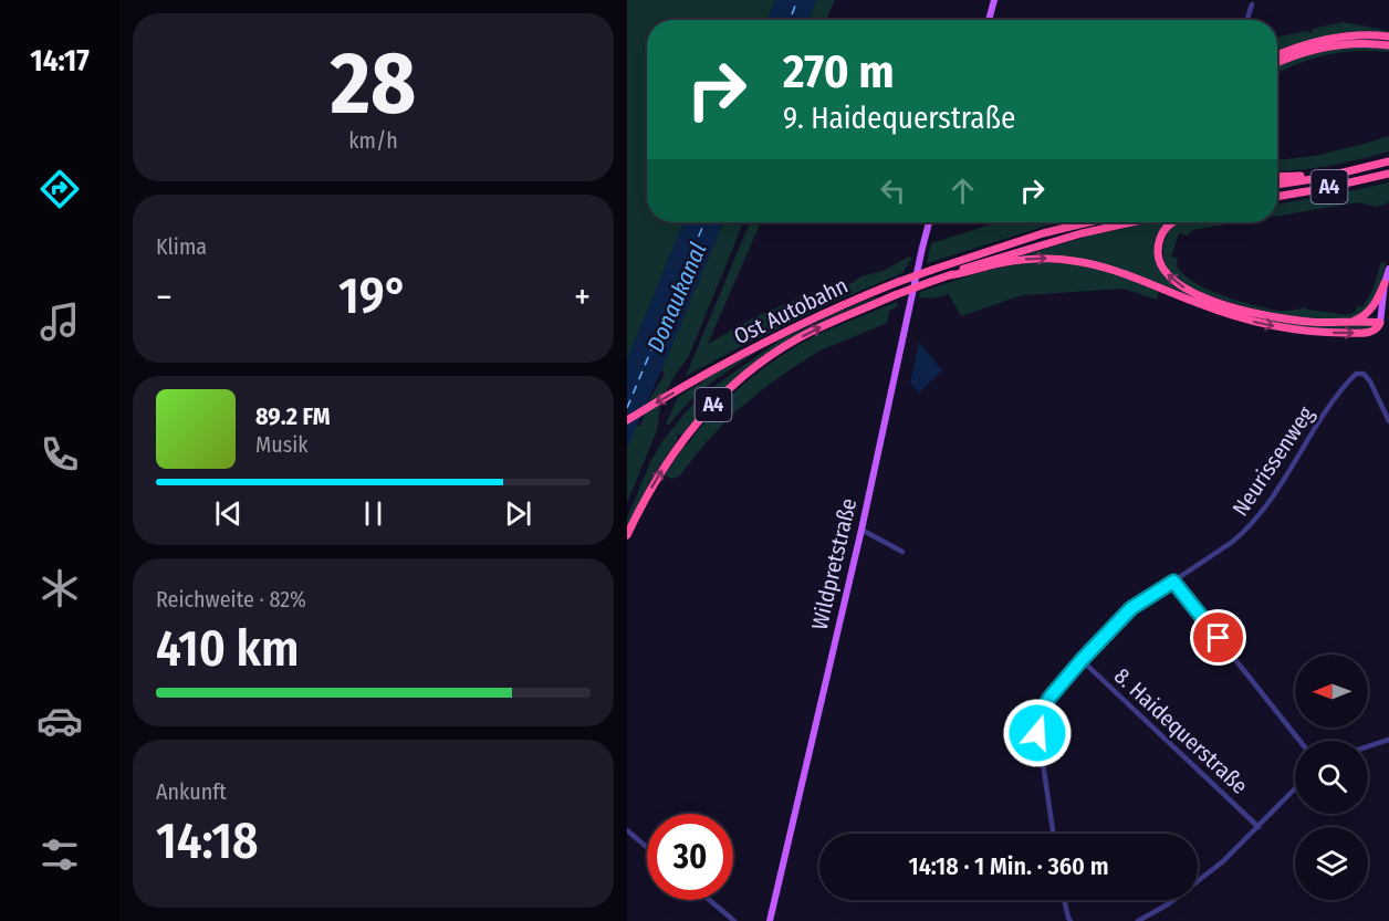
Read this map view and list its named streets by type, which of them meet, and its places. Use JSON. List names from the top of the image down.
{
  "streets": {
    "highway": ["A4", "Ost Autobahn"],
    "main road": ["Wildpretstraße"],
    "street": ["Neurissenweg", "8. Haidequerstraße"]
  },
  "crossings": [
    ["A4", "Ost Autobahn"],
    ["Neurissenweg", "8. Haidequerstraße"]
  ],
  "water": ["Donaukanal"],
  "north": "left",
  "page": {
    "tabs": "14:17",
    "tile": [
      ["28", "km/h"],
      "Klima",
      ["Reichweite · 82%", "410 km"],
      ["Ankunft", "14:18"]
    ],
    "turn": ["270 m", "9. Haidequerstraße"],
    "heat": ["−", "19°", "+"],
    "song": ["89.2 FM", "Musik"],
    "limit": "30",
    "trip": "14:18 · 1 Min. · 360 m"
  }
}
